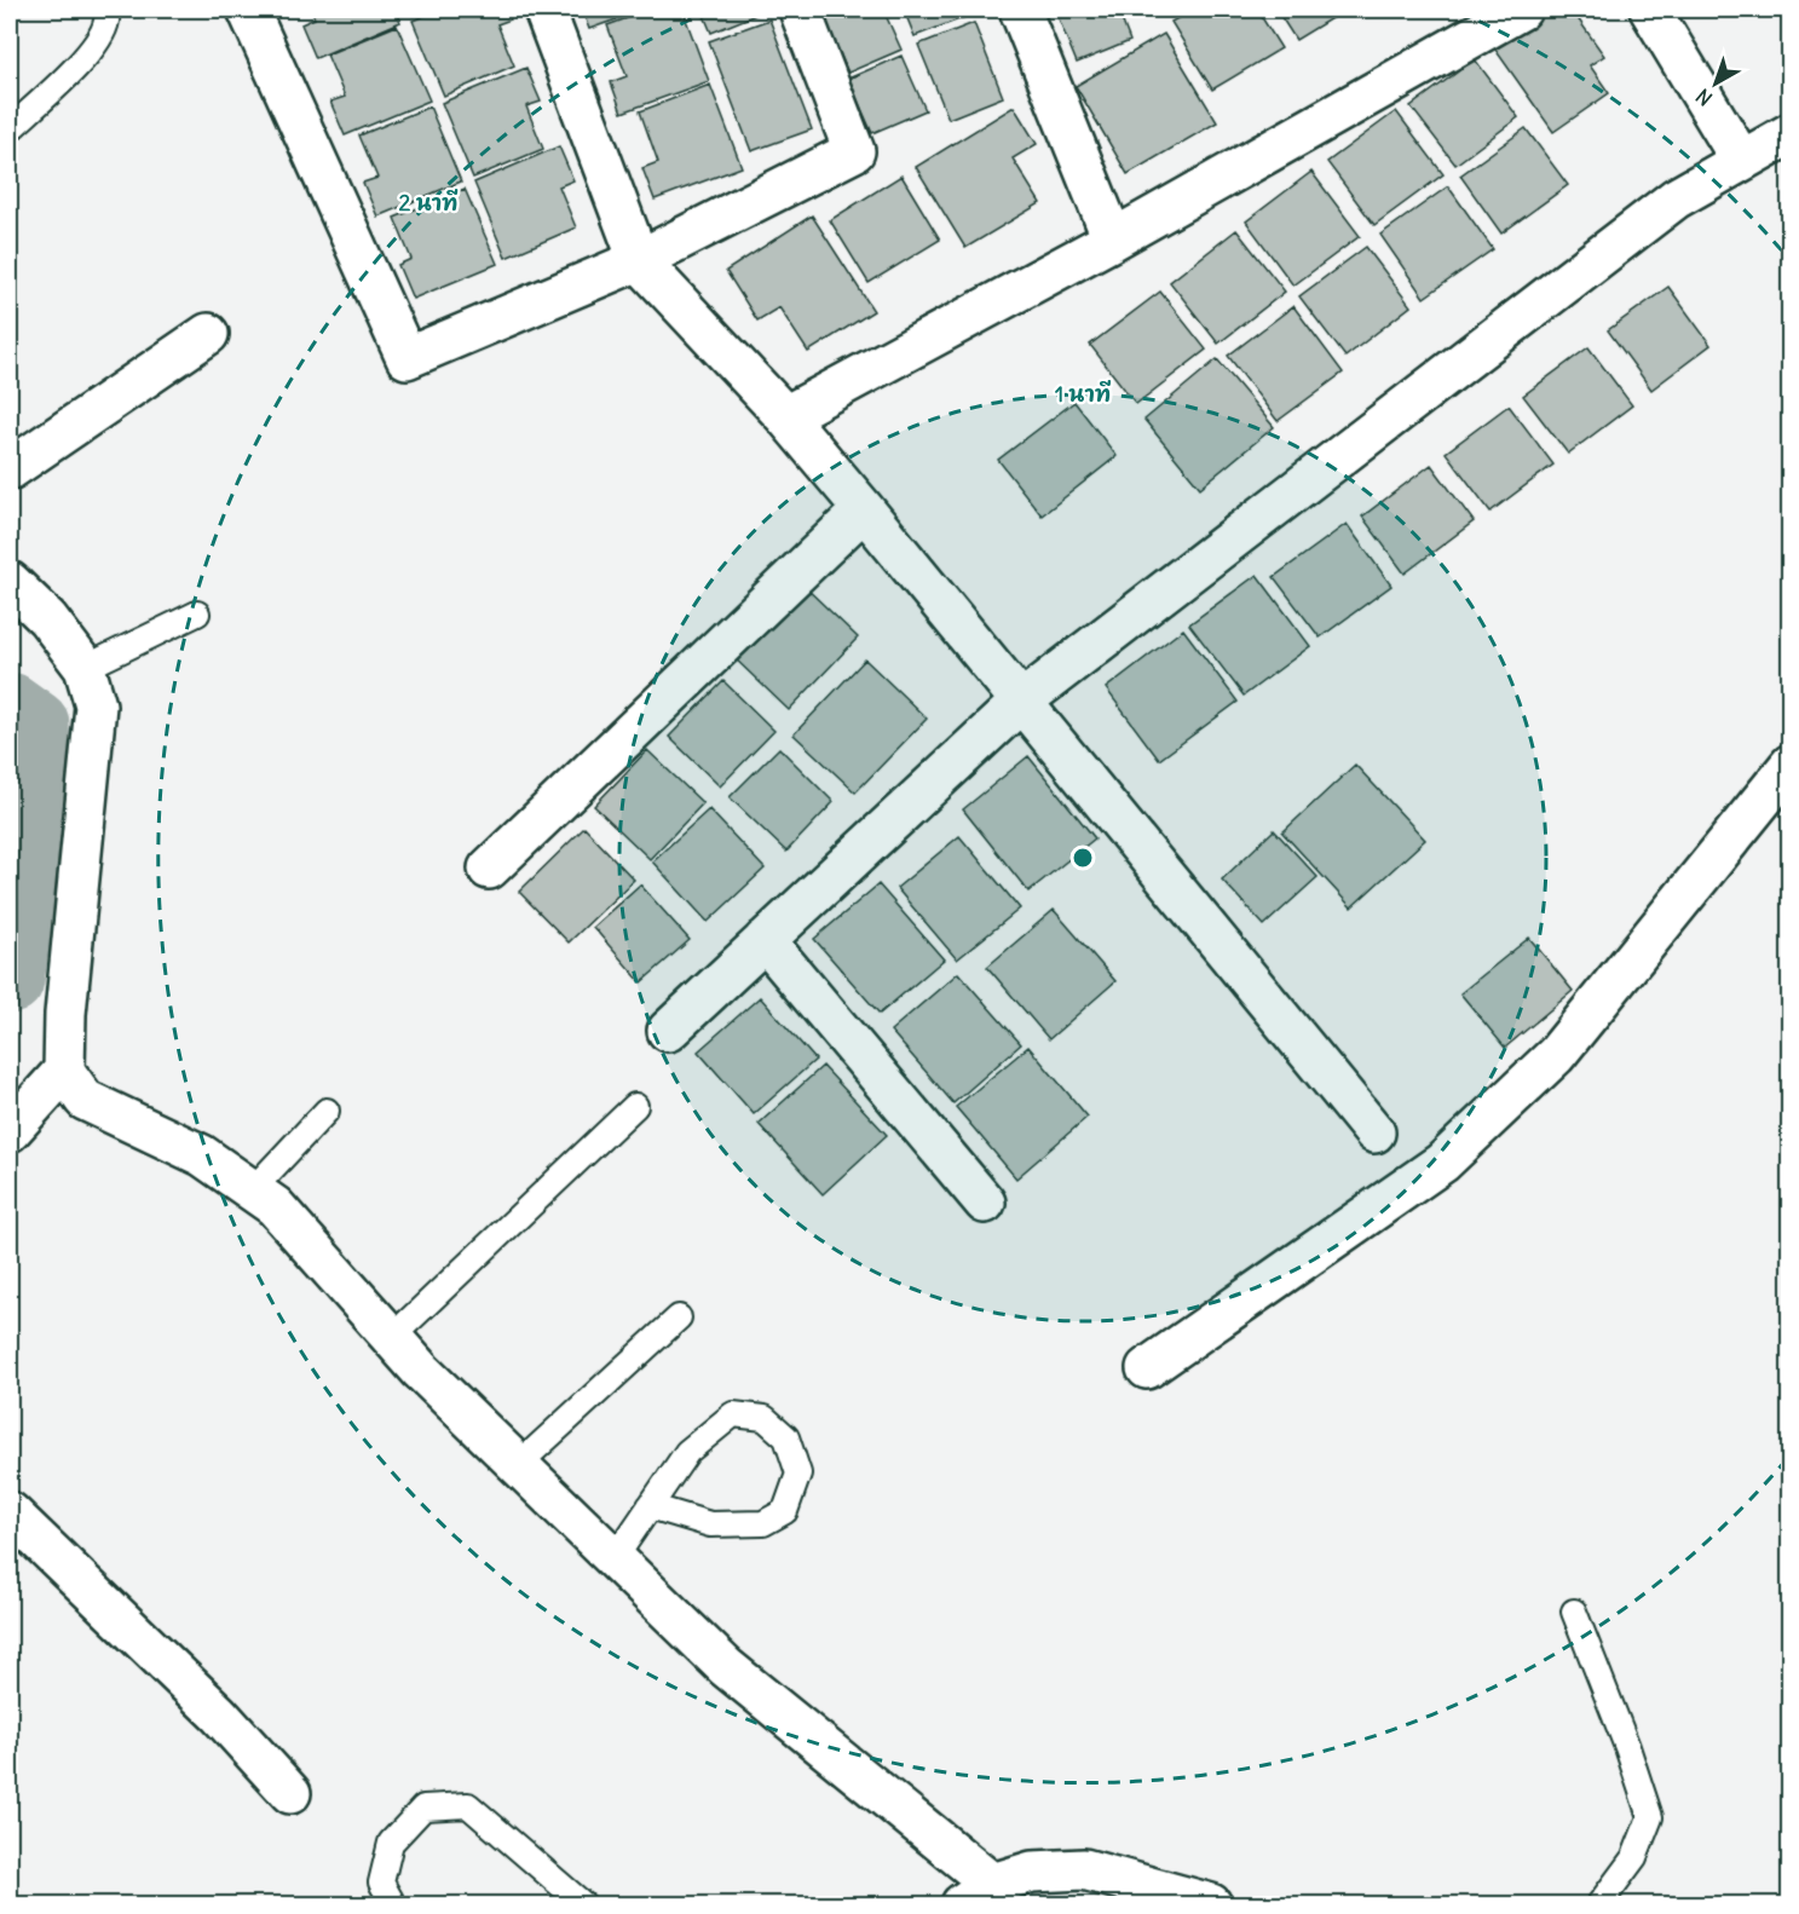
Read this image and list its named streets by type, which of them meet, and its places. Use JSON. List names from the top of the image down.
{
  "north": "bottom left",
  "rings": ["2 นาที", "1 นาที"]
}
